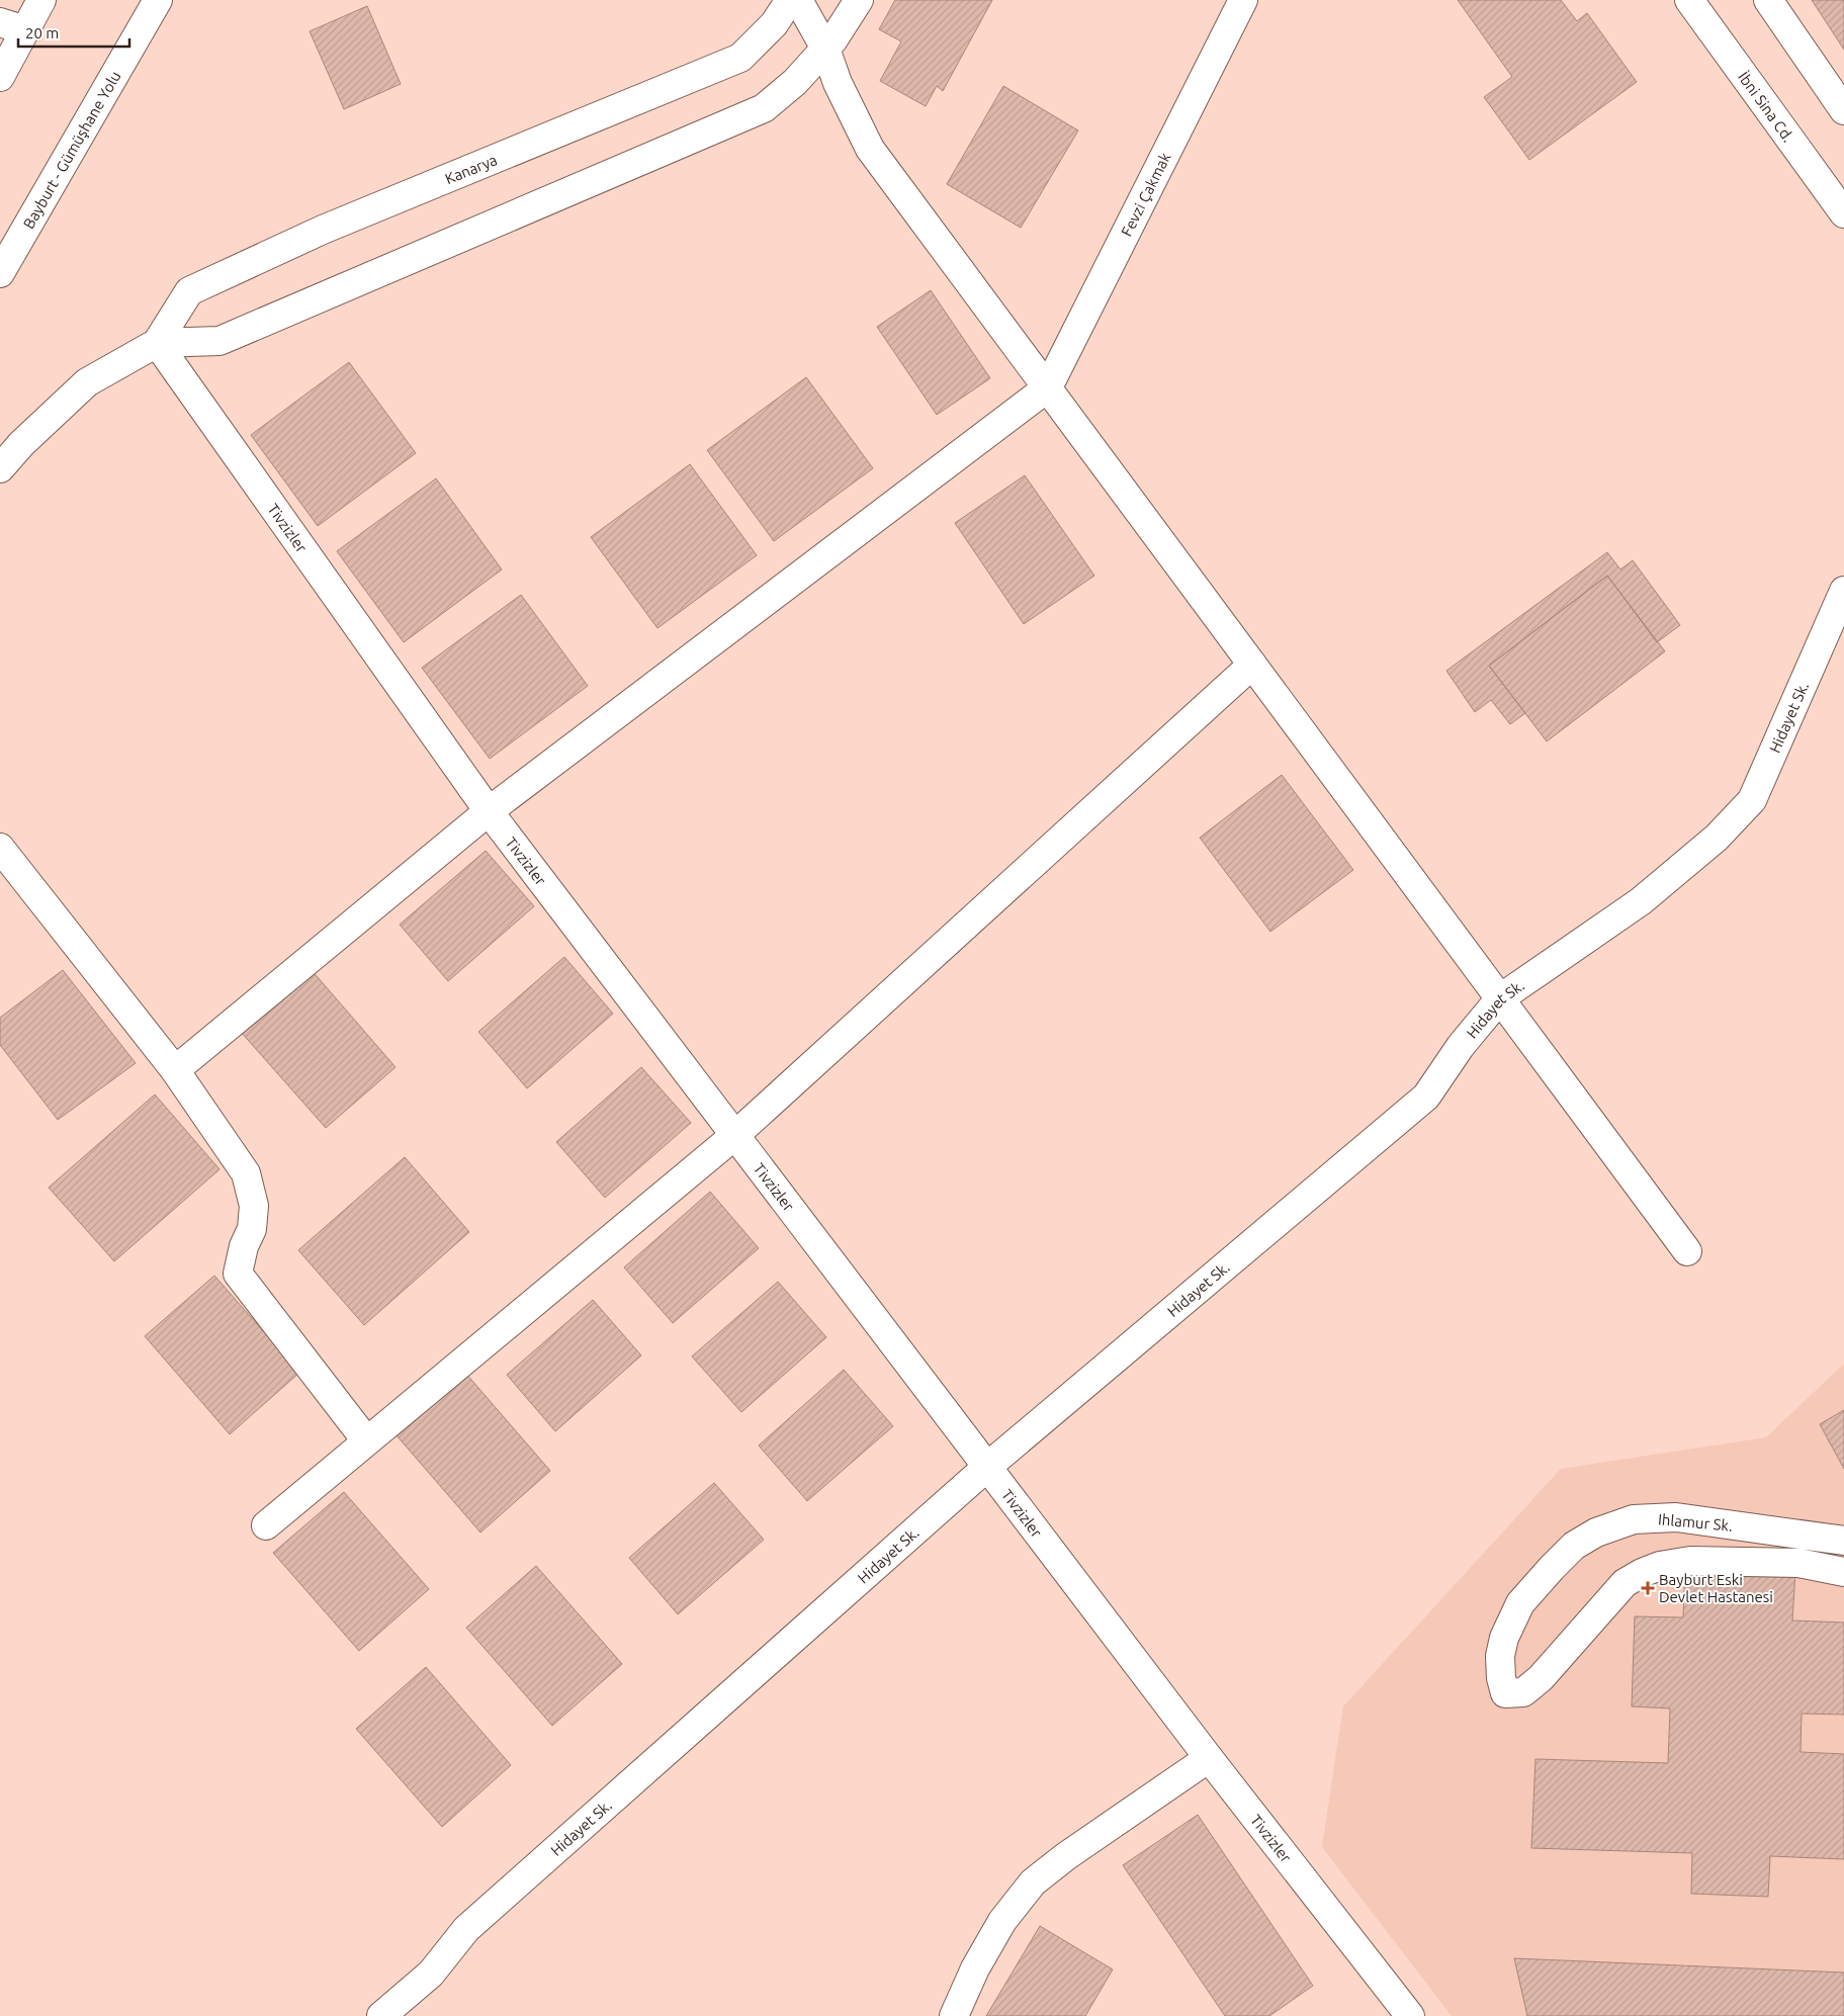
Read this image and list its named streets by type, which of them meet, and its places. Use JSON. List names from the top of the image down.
{
  "streets": {
    "main road": [
      "İbni Sina Cd.",
      "Bayburt - Gümüşhane Yolu",
      "Kanarya",
      "Fevzi Çakmak",
      "Tivzizler",
      "Hidayet Sk.",
      "Ihlamur Sk."
    ]
  },
  "crossings": [
    ["Kanarya", "Tivzizler"],
    ["Tivzizler", "Hidayet Sk."]
  ],
  "places": {
    "health": ["Bayburt Eski Devlet Hastanesi"]
  },
  "scale_bar": "20 m"
}
